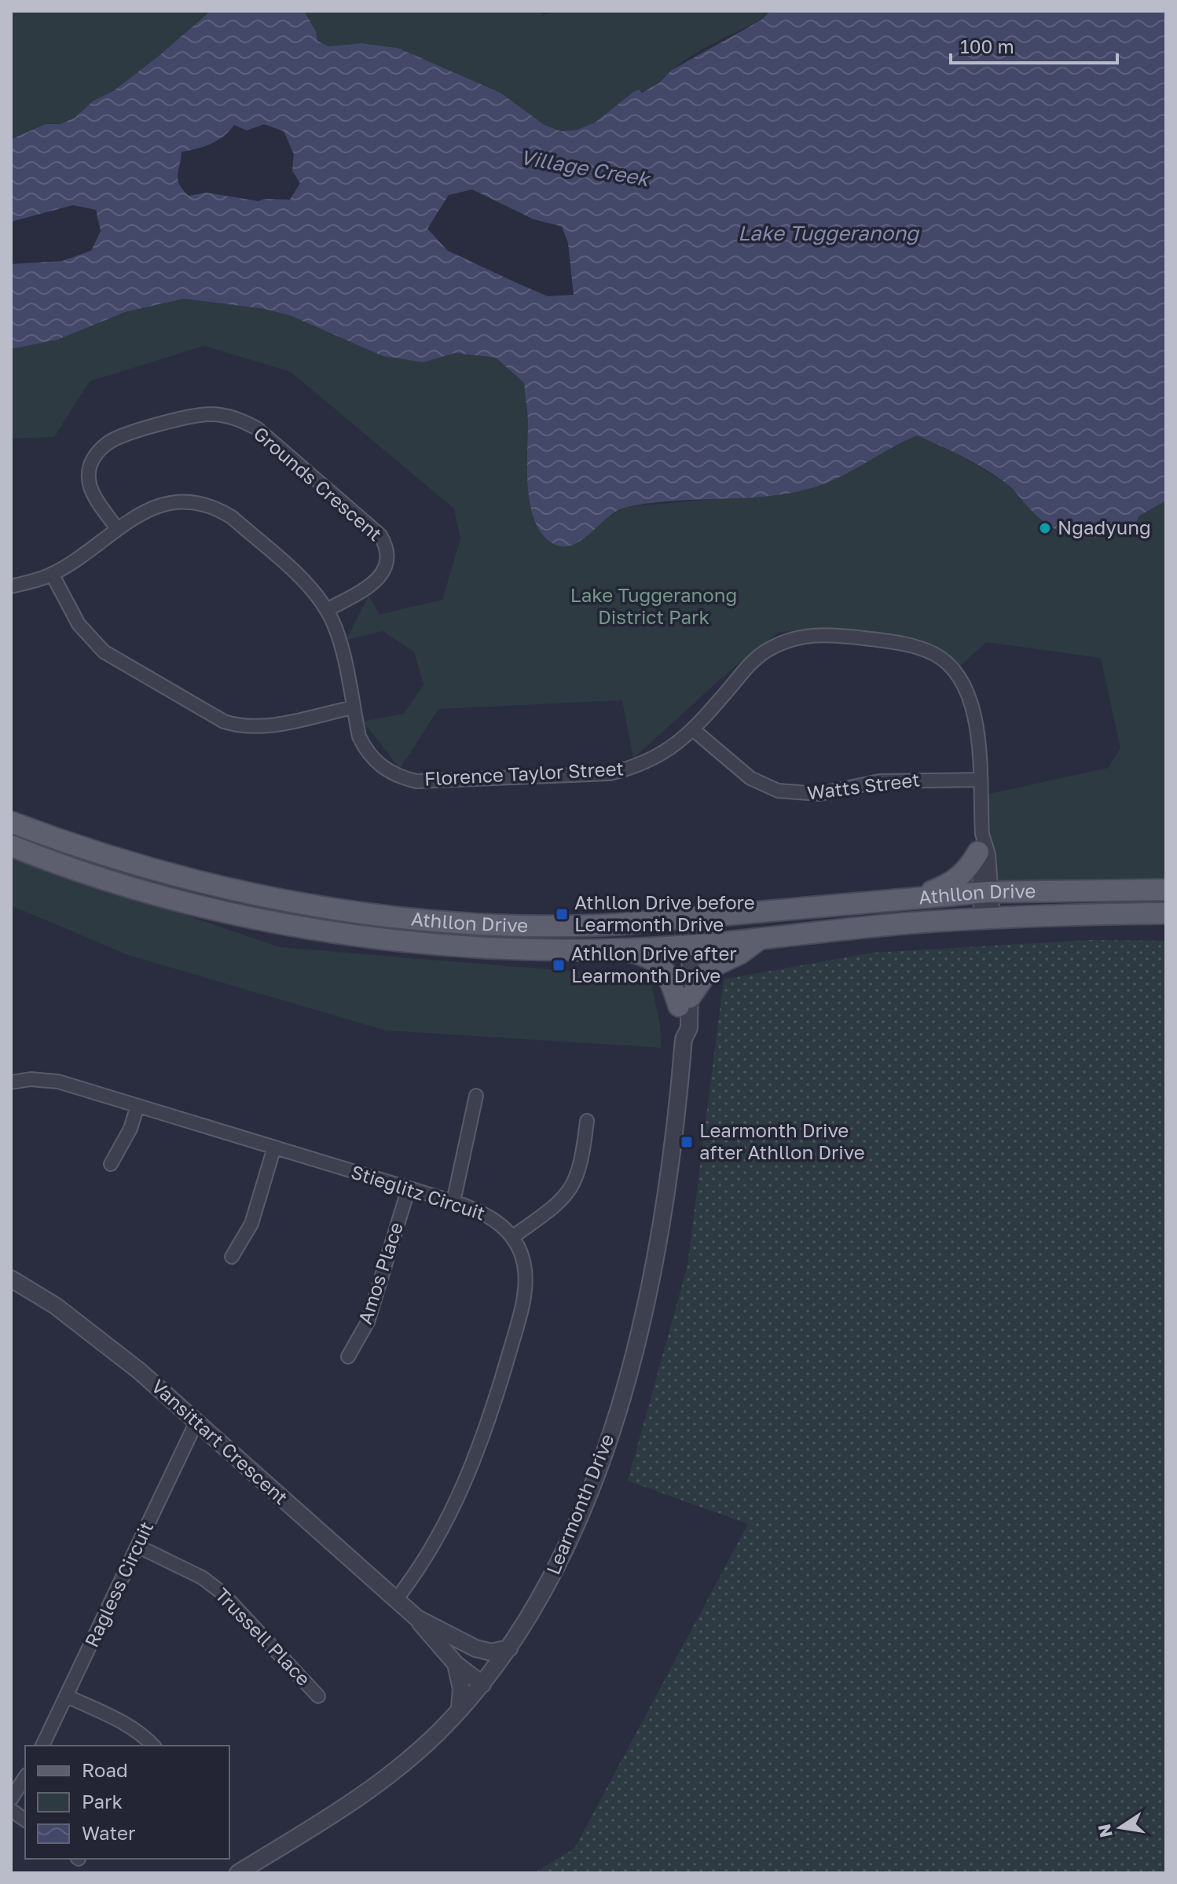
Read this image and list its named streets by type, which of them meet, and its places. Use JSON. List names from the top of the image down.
{
  "streets": {
    "main road": ["Athllon Drive"],
    "street": [
      "Grounds Crescent",
      "Florence Taylor Street",
      "Watts Street",
      "Stieglitz Circuit",
      "Amos Place",
      "Vansittart Crescent",
      "Learmonth Drive",
      "Ragless Circuit",
      "Trussell Place"
    ]
  },
  "crossings": [
    ["Grounds Crescent", "Florence Taylor Street"],
    ["Florence Taylor Street", "Watts Street"],
    ["Florence Taylor Street", "Athllon Drive"],
    ["Athllon Drive", "Learmonth Drive"],
    ["Stieglitz Circuit", "Amos Place"],
    ["Stieglitz Circuit", "Vansittart Crescent"],
    ["Vansittart Crescent", "Learmonth Drive"],
    ["Vansittart Crescent", "Ragless Circuit"],
    ["Ragless Circuit", "Trussell Place"]
  ],
  "water": ["Village Creek", "Lake Tuggeranong"],
  "parks": ["Lake Tuggeranong District Park"],
  "places": {
    "other": ["Ngadyung"],
    "transit": ["Athllon Drive before Learmonth Drive", "Athllon Drive after Learmonth Drive", "Learmonth Drive after Athllon Drive"]
  },
  "legend": ["Road", "Park", "Water"],
  "scale_bar": "100 m",
  "north": "left"
}
